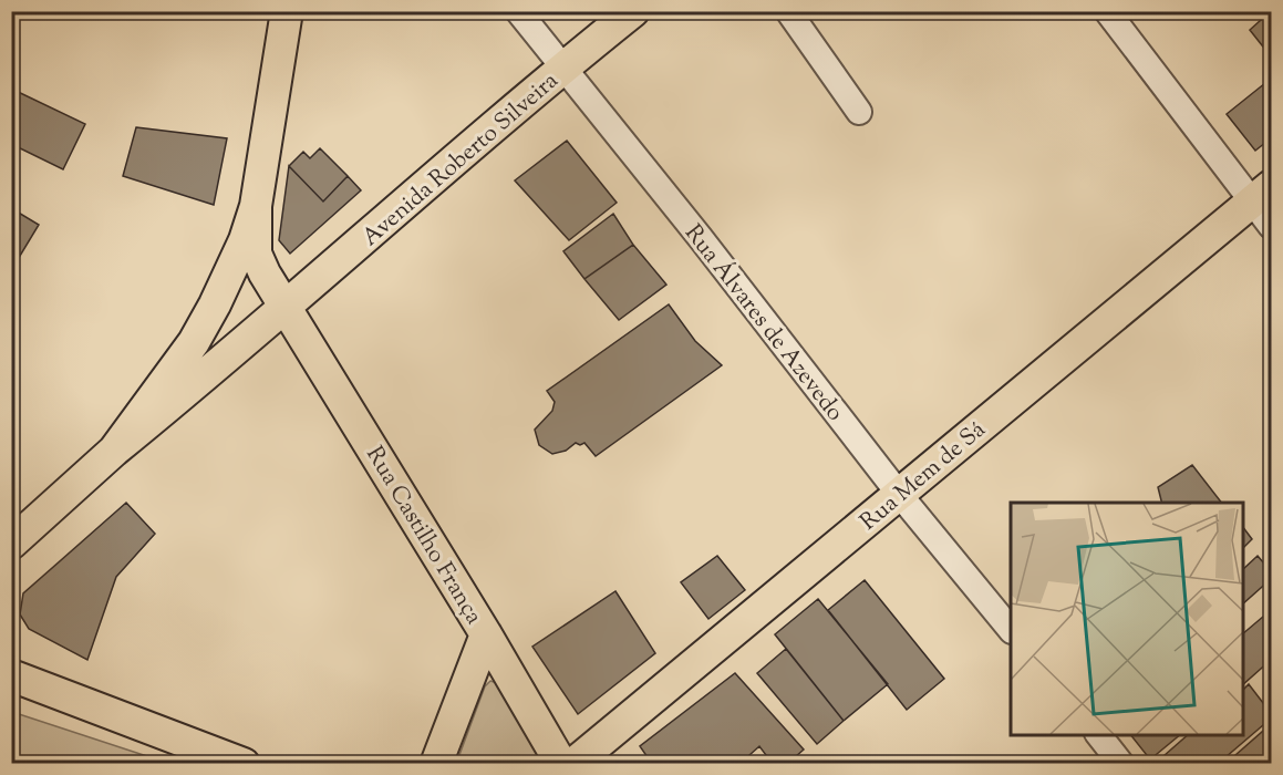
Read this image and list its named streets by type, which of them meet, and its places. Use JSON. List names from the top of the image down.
{
  "streets": {
    "main road": ["Avenida Roberto Silveira", "Rua Mem de Sá", "Rua Castilho França"],
    "street": ["Rua Álvares de Azevedo"]
  },
  "crossings": [
    ["Avenida Roberto Silveira", "Rua Álvares de Azevedo"],
    ["Avenida Roberto Silveira", "Rua Castilho França"],
    ["Rua Álvares de Azevedo", "Rua Mem de Sá"]
  ]
}
